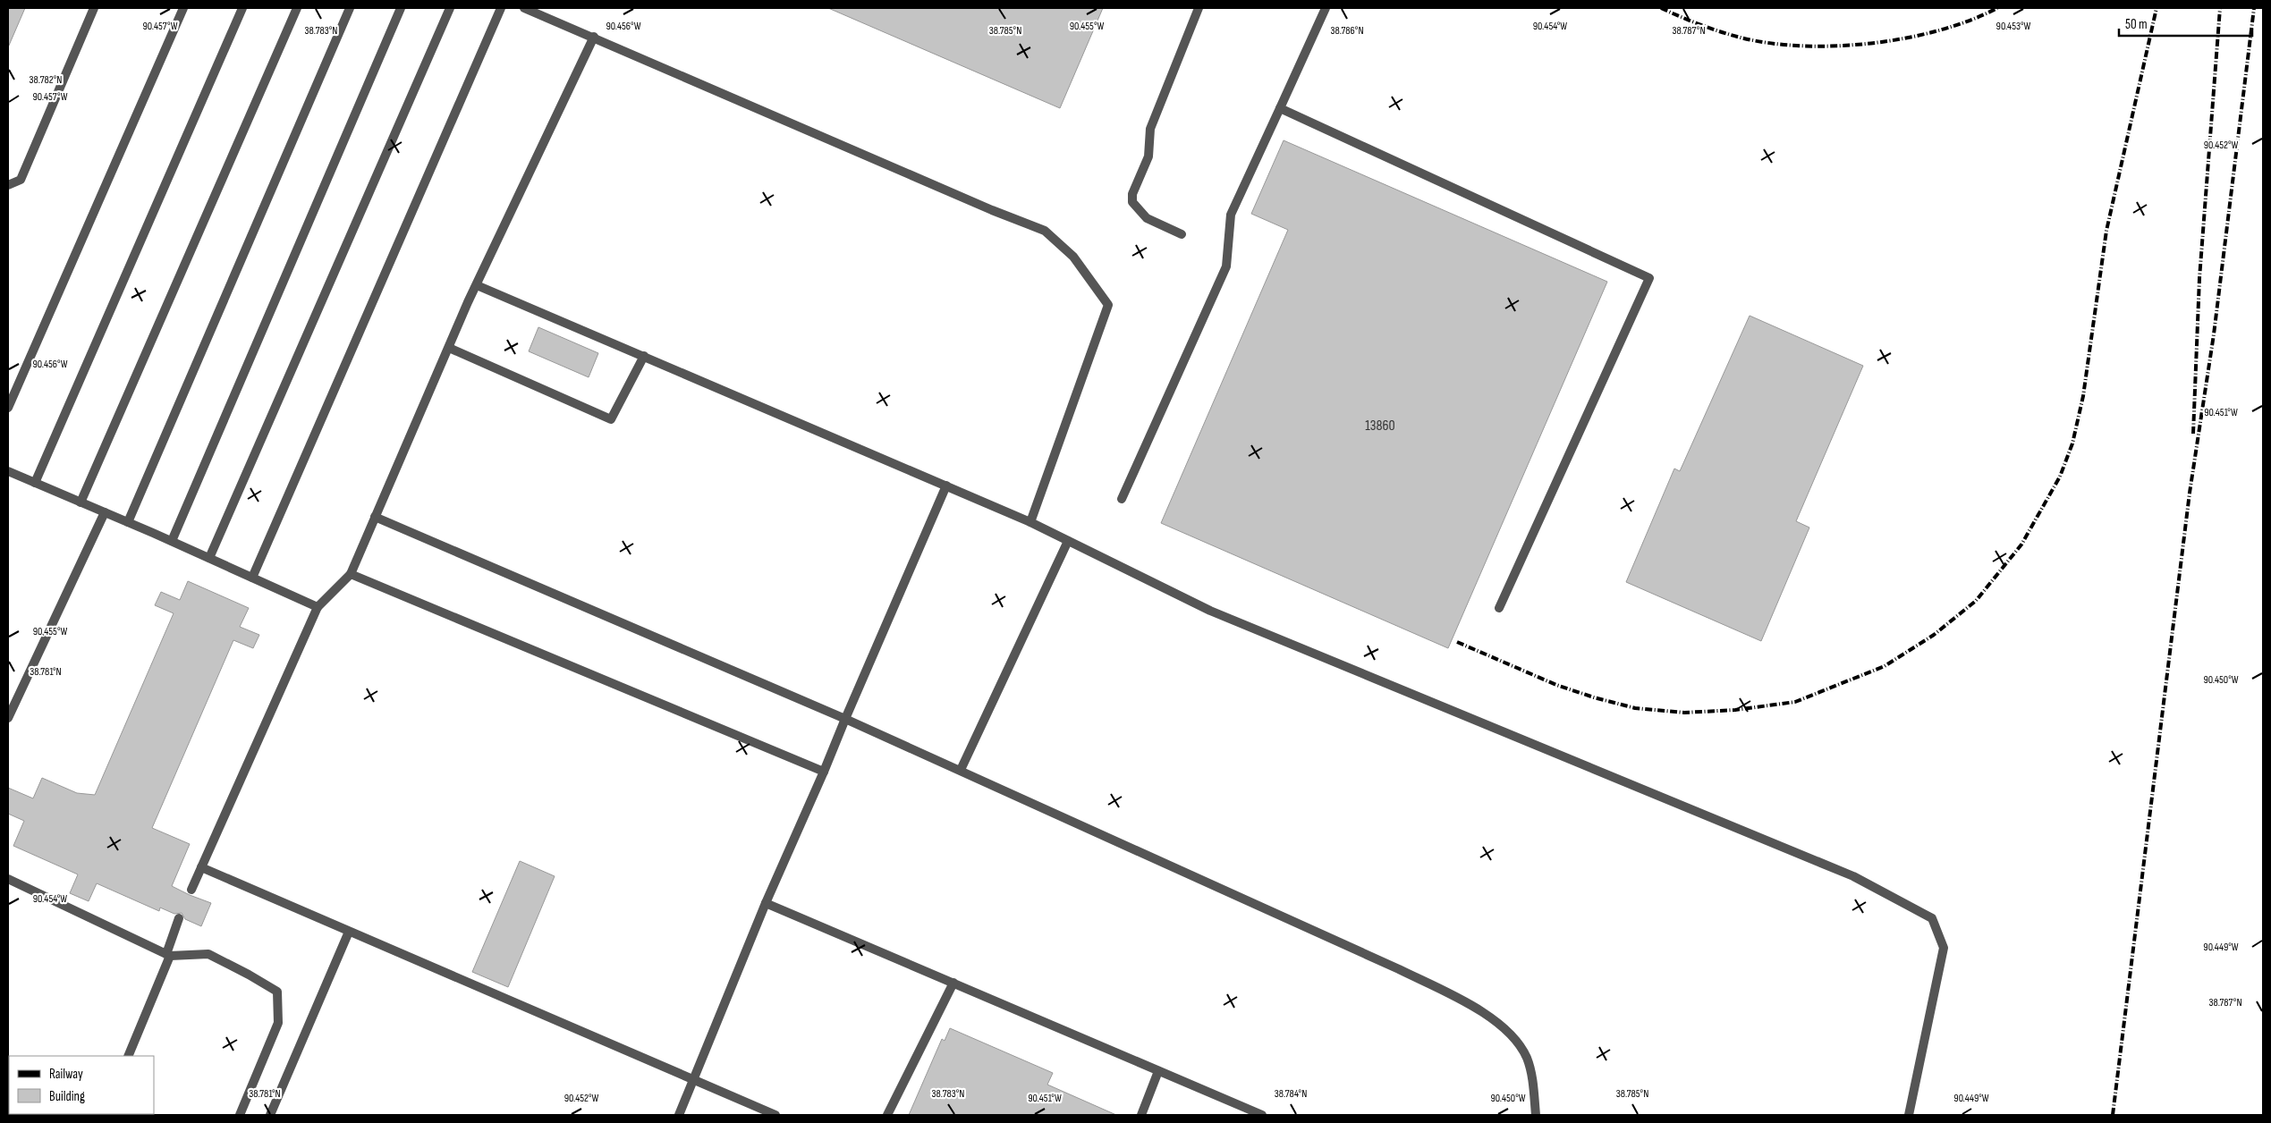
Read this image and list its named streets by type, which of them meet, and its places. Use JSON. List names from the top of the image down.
{
  "house_numbers": ["13860"],
  "legend": ["Railway", "Building"],
  "scale_bar": "50 m",
  "coordinates": [
    "90.457°W",
    "90.456°W",
    "90.455°W",
    "90.454°W",
    "90.453°W",
    "38.785°N",
    "38.787°N",
    "38.783°N",
    "38.786°N",
    "38.782°N",
    "90.452°W",
    "90.451°W",
    "38.781°N",
    "90.450°W",
    "90.449°W",
    "38.784°N"
  ]
}
